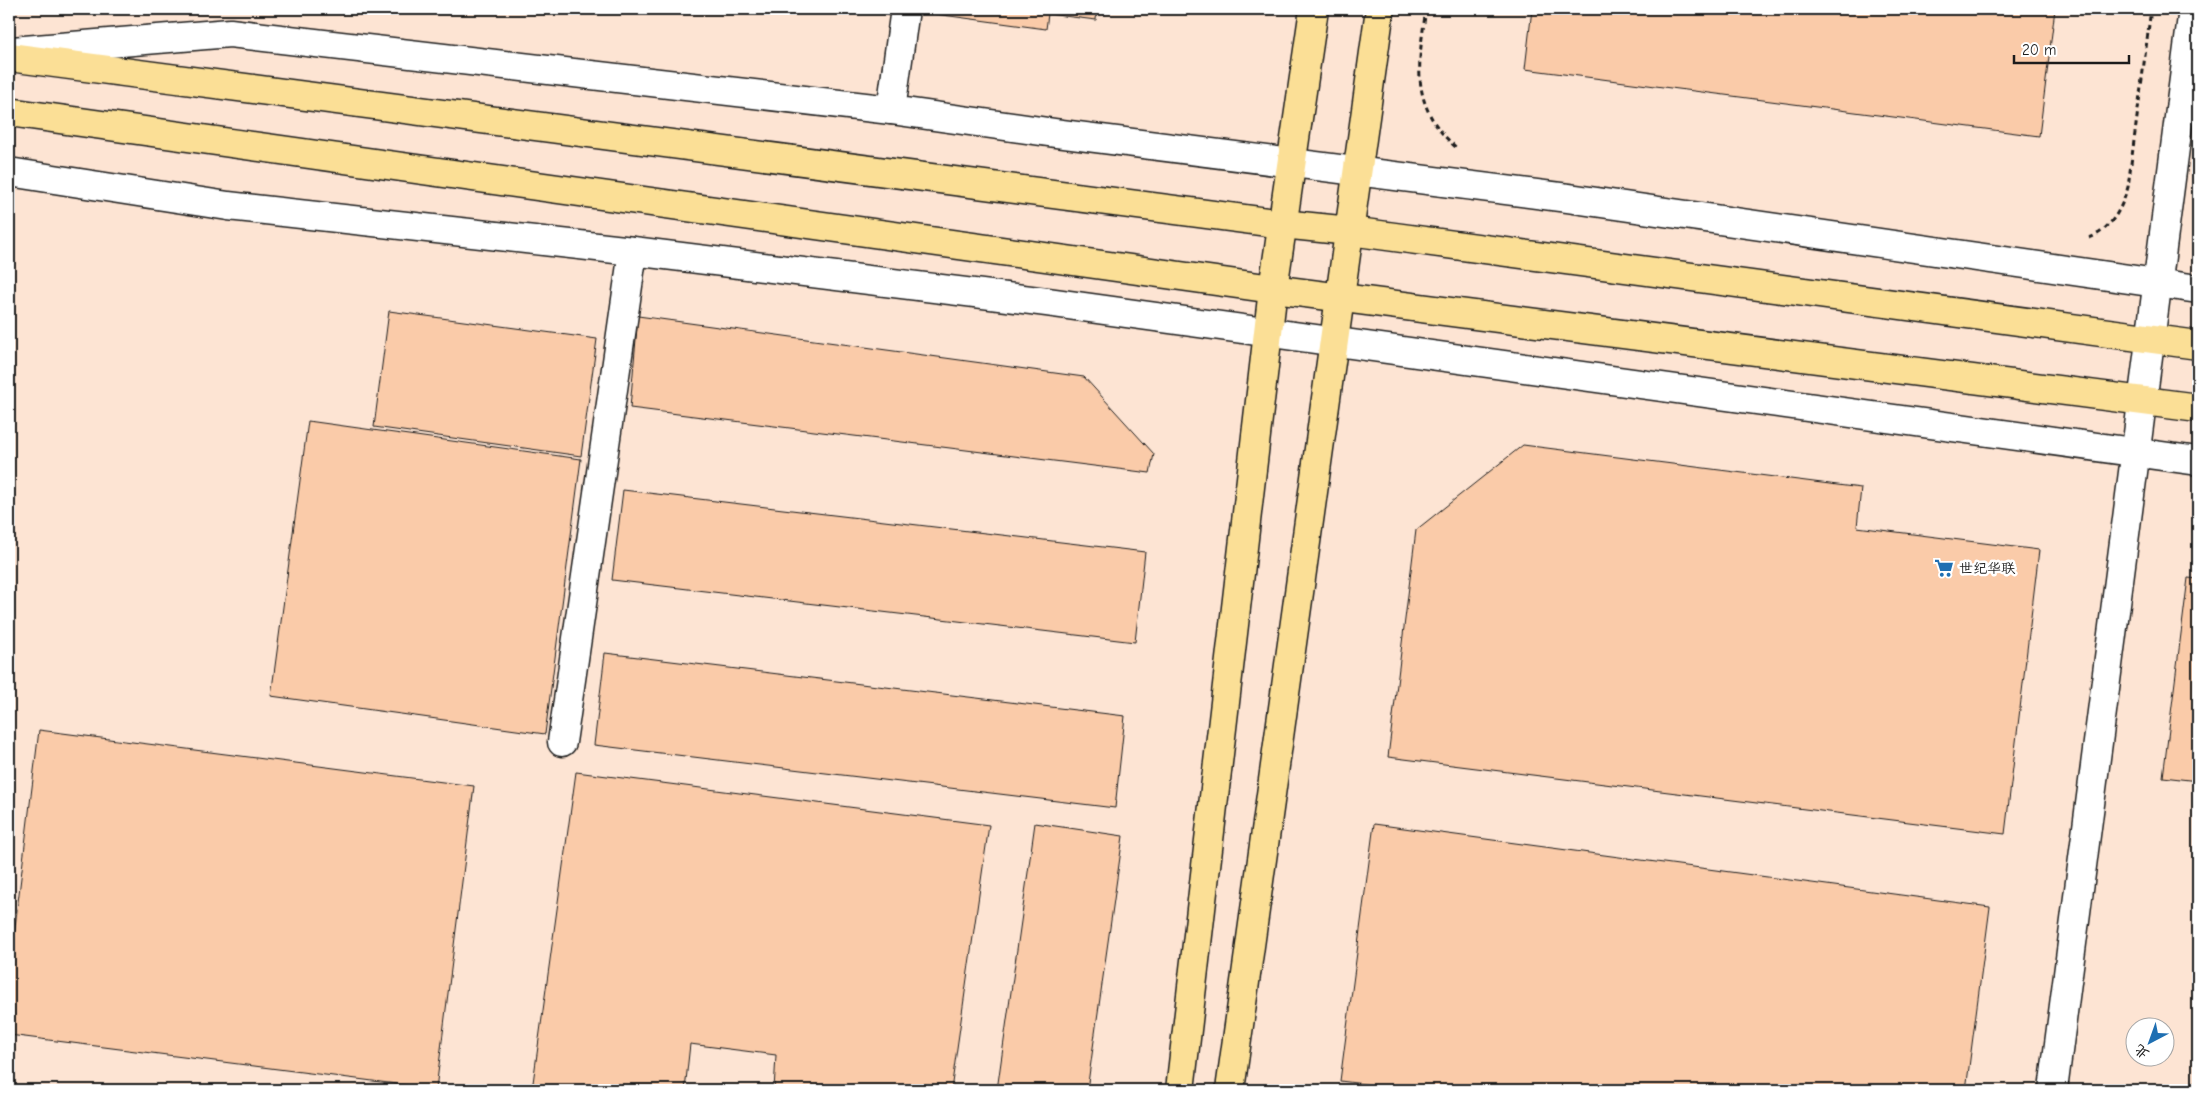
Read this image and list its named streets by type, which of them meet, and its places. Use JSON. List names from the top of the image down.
{
  "places": {
    "supermarket": ["世纪华联"]
  },
  "scale_bar": "20 m",
  "north": "bottom left"
}
